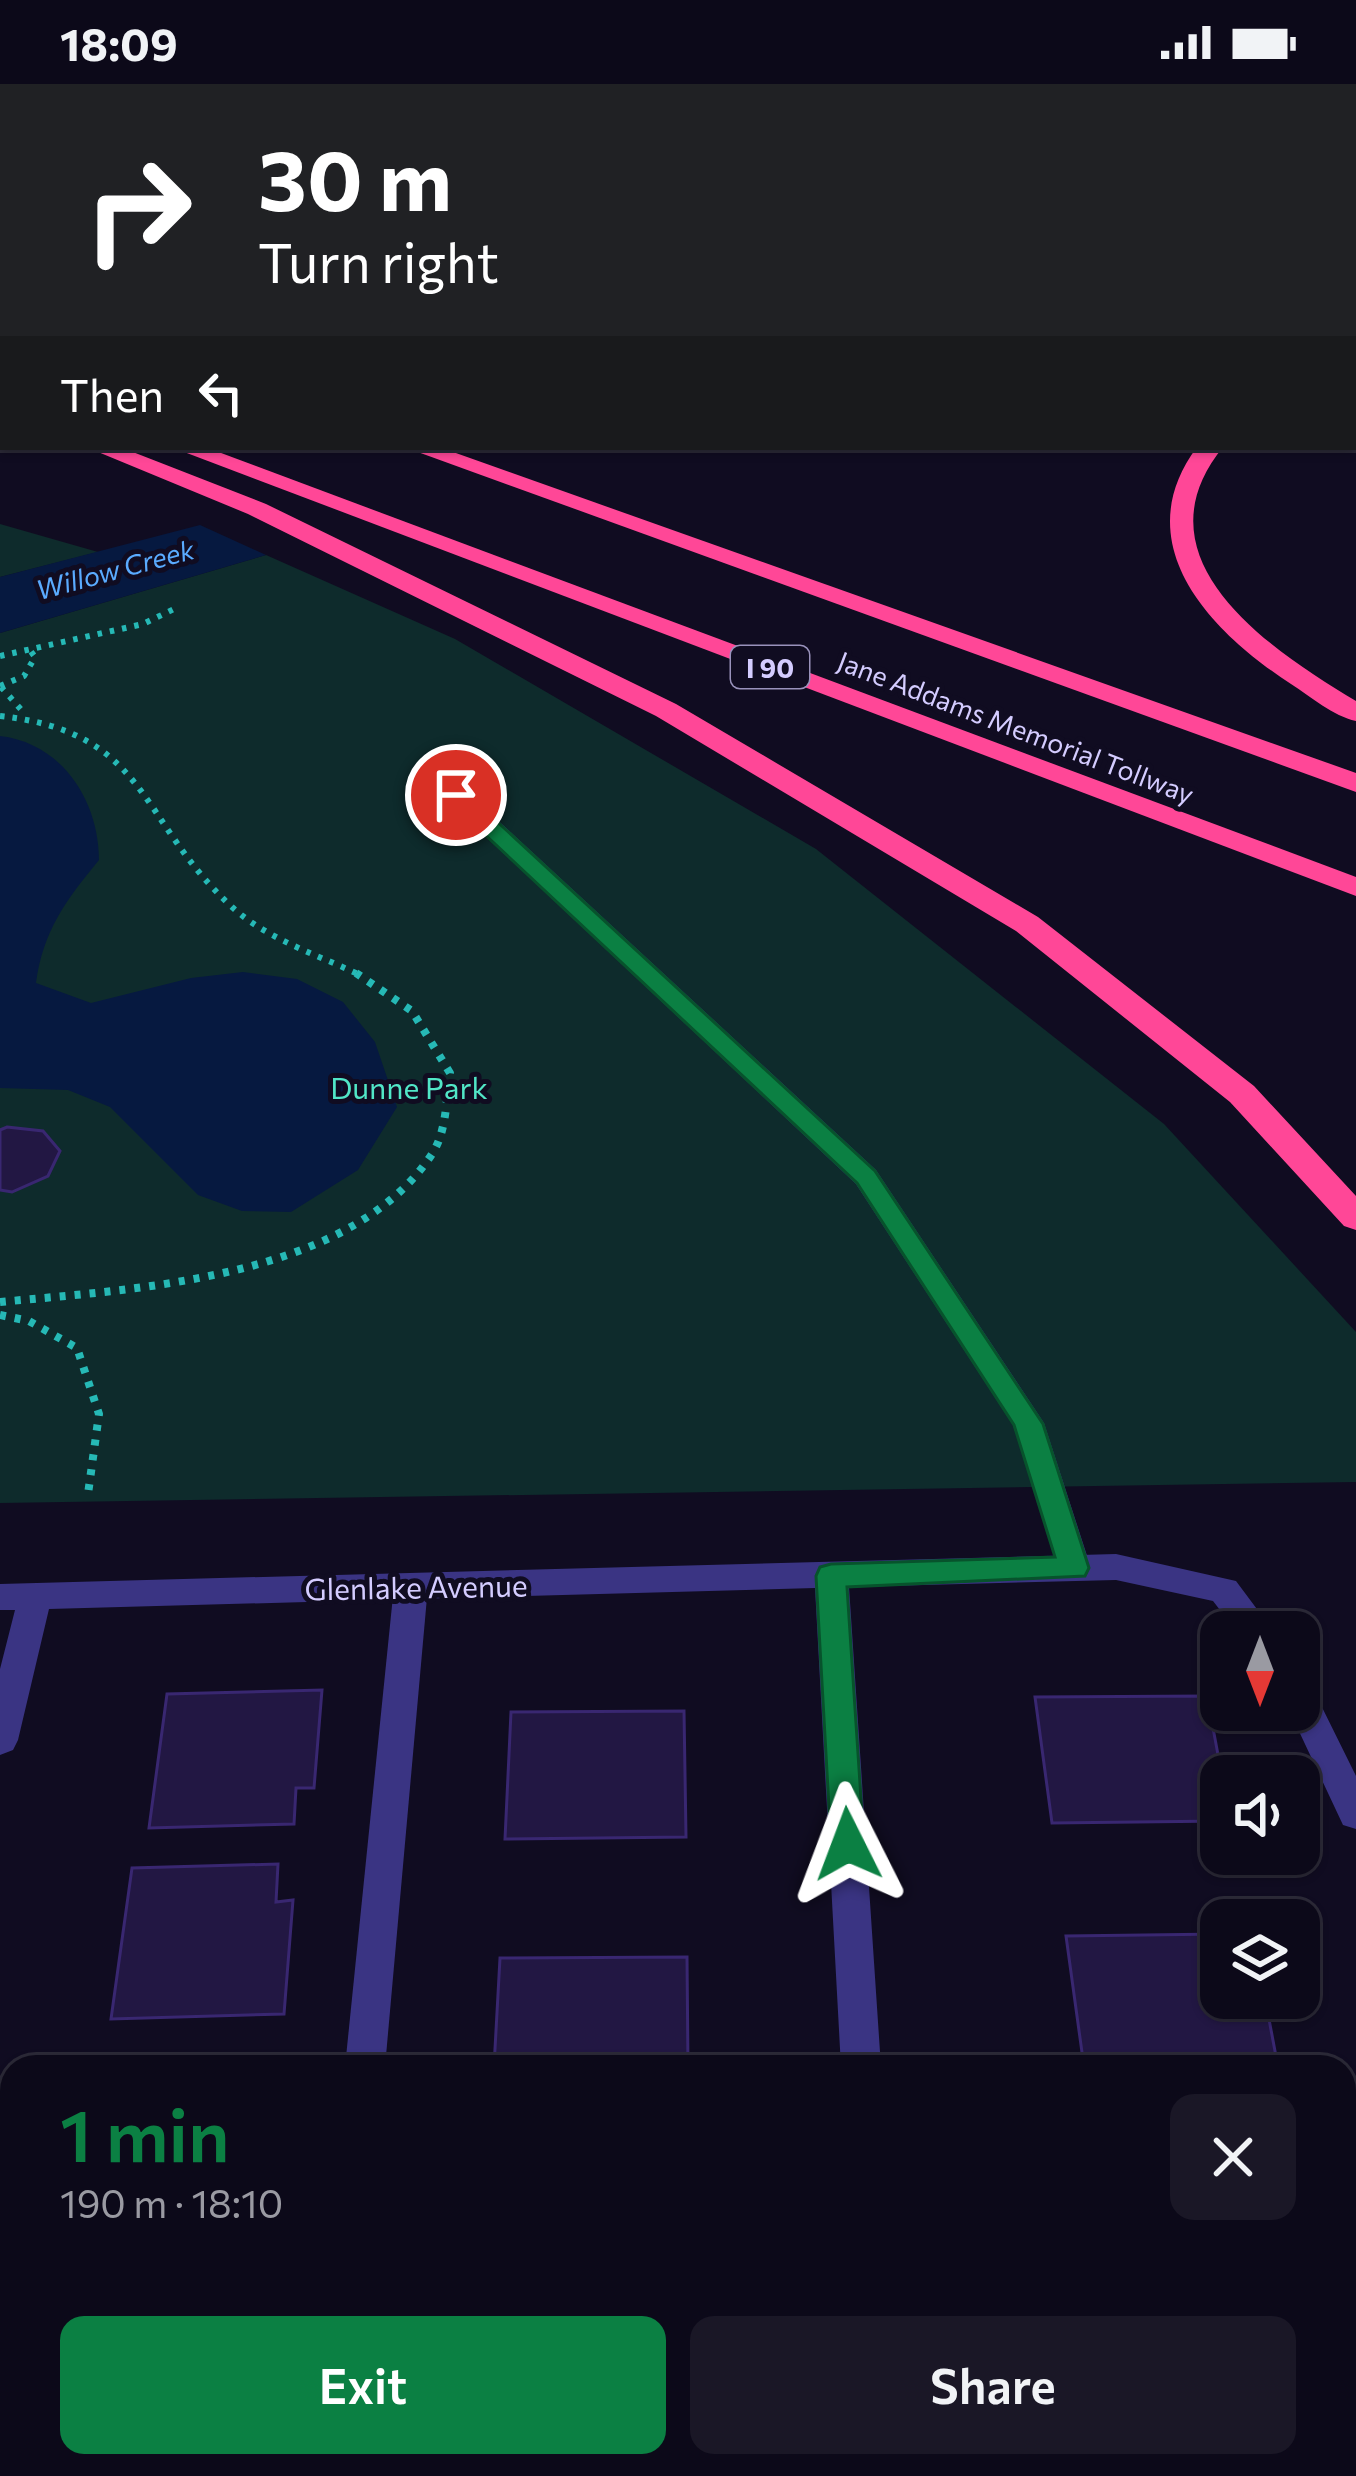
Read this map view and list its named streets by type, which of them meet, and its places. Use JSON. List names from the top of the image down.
{
  "streets": {
    "highway": ["I 90", "Jane Addams Memorial Tollway"],
    "street": ["Glenlake Avenue"]
  },
  "water": ["Willow Creek"],
  "parks": ["Dunne Park"],
  "north": "bottom",
  "page": {
    "status": "18:09",
    "turn": ["30 m", "Turn right"],
    "then": "Then",
    "heading": ["1 min", "190 m · 18:10"],
    "buttons": ["Exit", "Share"]
  }
}
